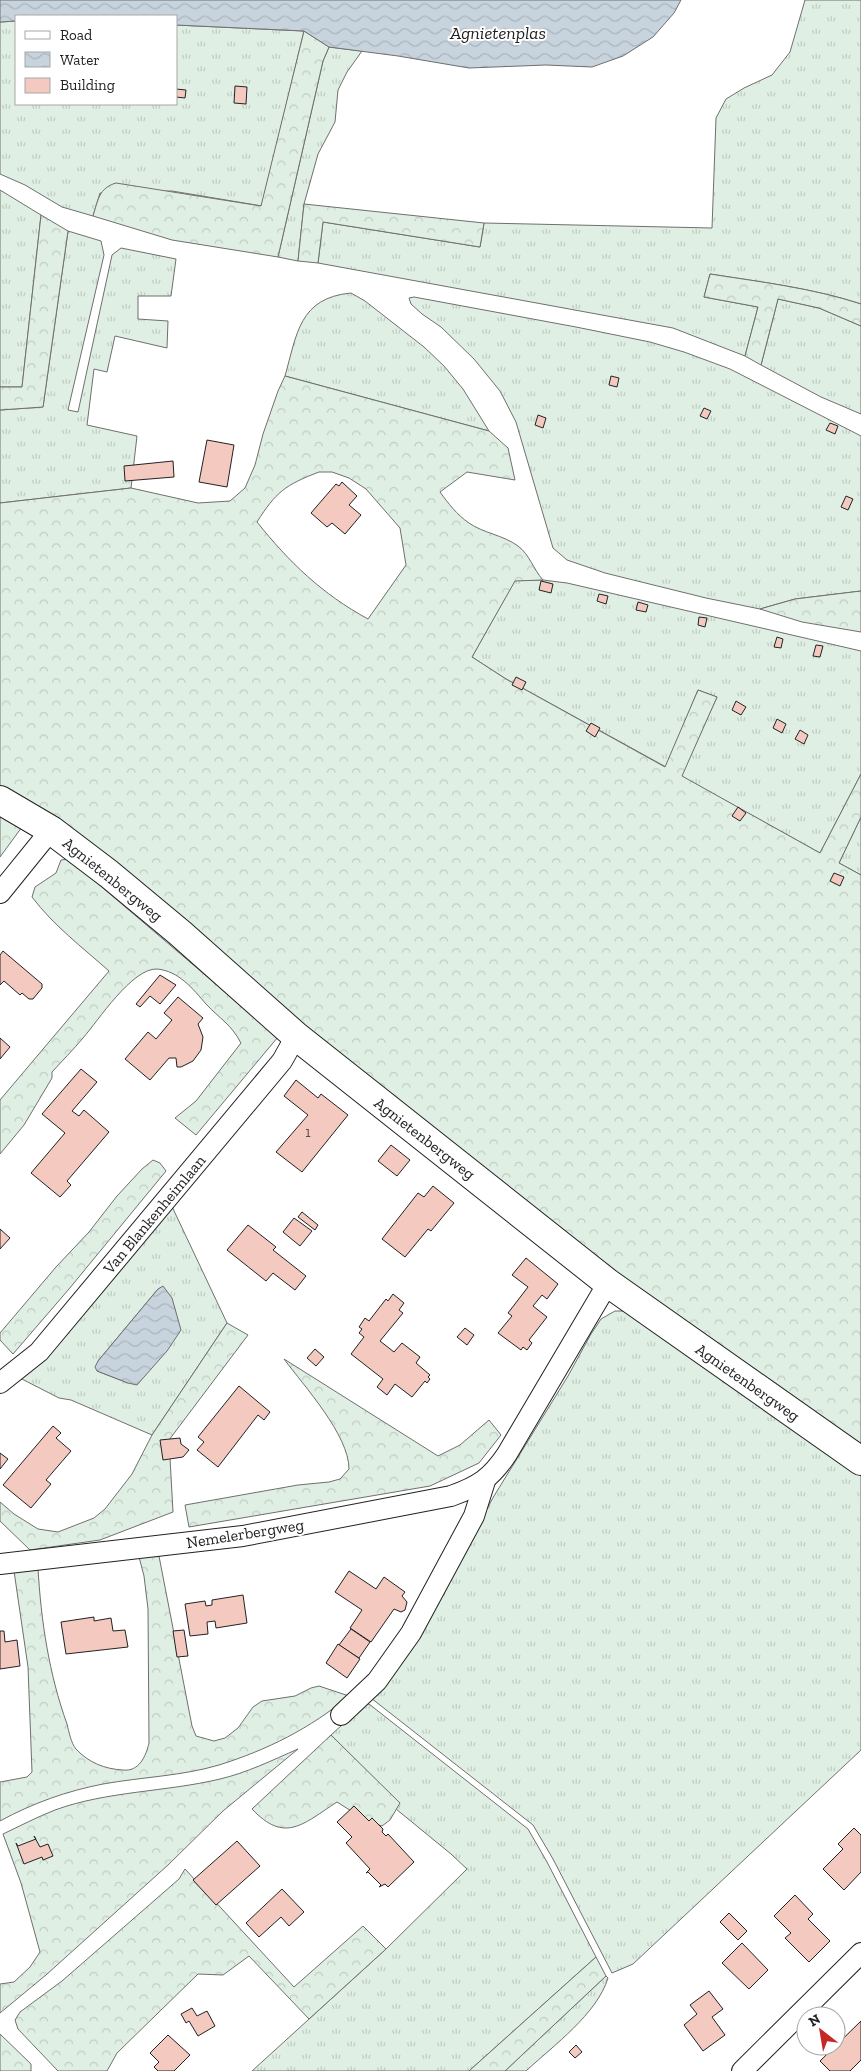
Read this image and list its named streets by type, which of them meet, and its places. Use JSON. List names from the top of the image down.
{
  "streets": {
    "street": ["Agnietenbergweg", "Van Blankenheimlaan", "Nemelerbergweg"]
  },
  "crossings": [
    ["Agnietenbergweg", "Van Blankenheimlaan"],
    ["Agnietenbergweg", "Nemelerbergweg"]
  ],
  "water": ["Agnietenplas"],
  "house_numbers": ["1"],
  "legend": ["Road", "Water", "Building"],
  "north": "top left"
}
